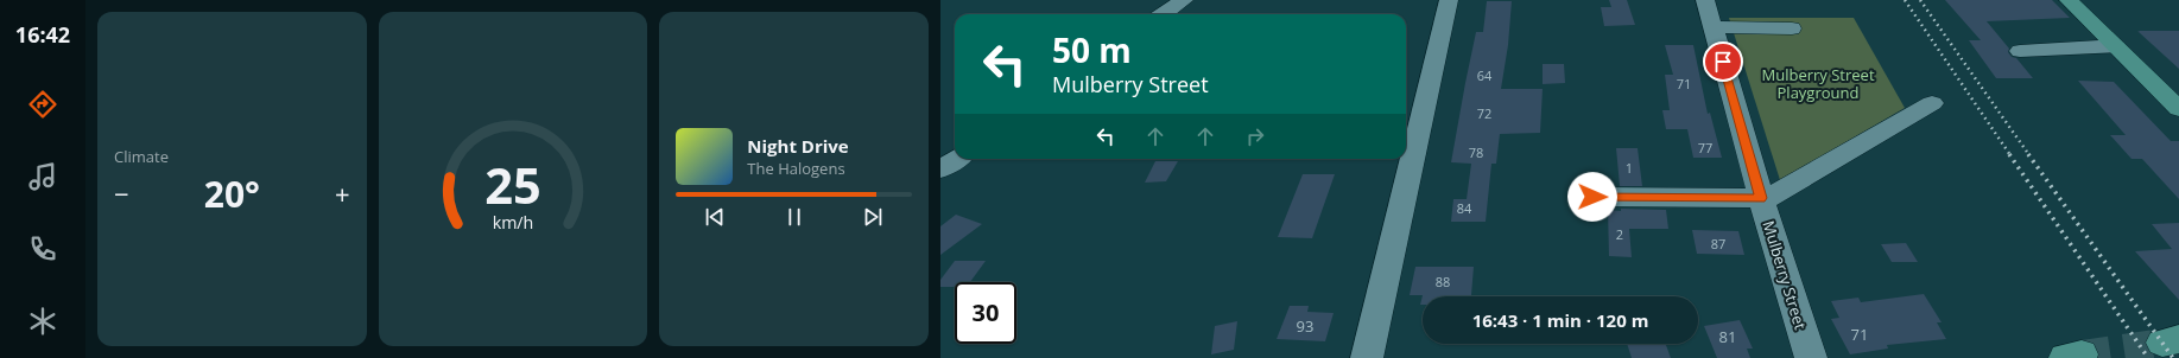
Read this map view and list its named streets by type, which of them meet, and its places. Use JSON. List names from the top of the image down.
{
  "streets": {
    "street": ["Mulberry Street"]
  },
  "parks": ["Mulberry Street Playground"],
  "house_numbers": [
    "64",
    "71",
    "72",
    "77",
    "78",
    "1",
    "84",
    "2",
    "87",
    "88",
    "93",
    "71",
    "81"
  ],
  "page": {
    "tabs": "16:42",
    "tile": "Climate",
    "turn": ["50 m", "Mulberry Street"],
    "song": ["Night Drive", "The Halogens"],
    "heat": ["−", "20°", "+"],
    "limit": "30",
    "trip": "16:43 · 1 min · 120 m",
    "gauge": ["25", "km/h"]
  }
}
